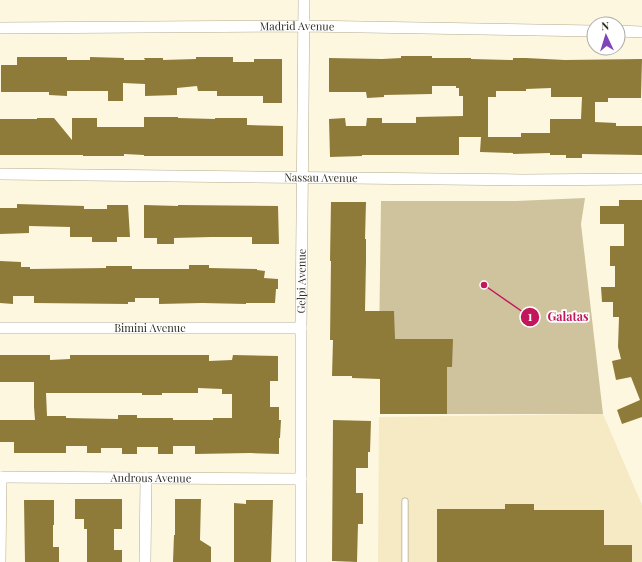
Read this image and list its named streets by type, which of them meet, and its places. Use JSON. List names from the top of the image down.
{
  "streets": {
    "street": [
      "Madrid Avenue",
      "Nassau Avenue",
      "Gelpi Avenue",
      "Bimini Avenue",
      "Androus Avenue"
    ]
  },
  "crossings": [
    ["Madrid Avenue", "Gelpi Avenue"],
    ["Nassau Avenue", "Gelpi Avenue"],
    ["Gelpi Avenue", "Bimini Avenue"],
    ["Gelpi Avenue", "Androus Avenue"]
  ],
  "places": ["Galatas"],
  "north": "top"
}
